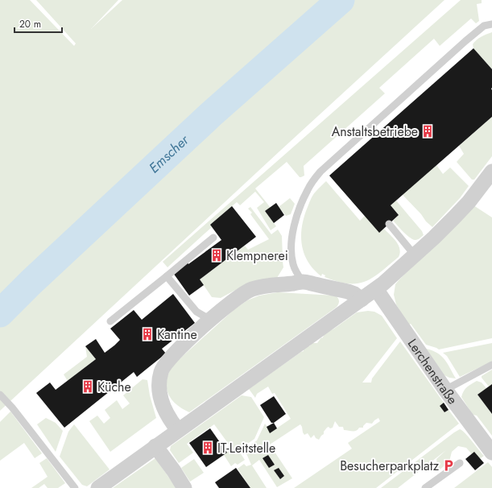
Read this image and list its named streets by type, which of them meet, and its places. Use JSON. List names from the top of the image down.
{
  "streets": {
    "street": ["Lerchenstraße"]
  },
  "water": ["Emscher"],
  "places": {
    "building": [
      "Anstaltsbetriebe",
      "Klempnerei",
      "Kantine",
      "Küche",
      "IT-Leitstelle"
    ],
    "parking": ["Besucherparkplatz"]
  },
  "scale_bar": "20 m"
}
